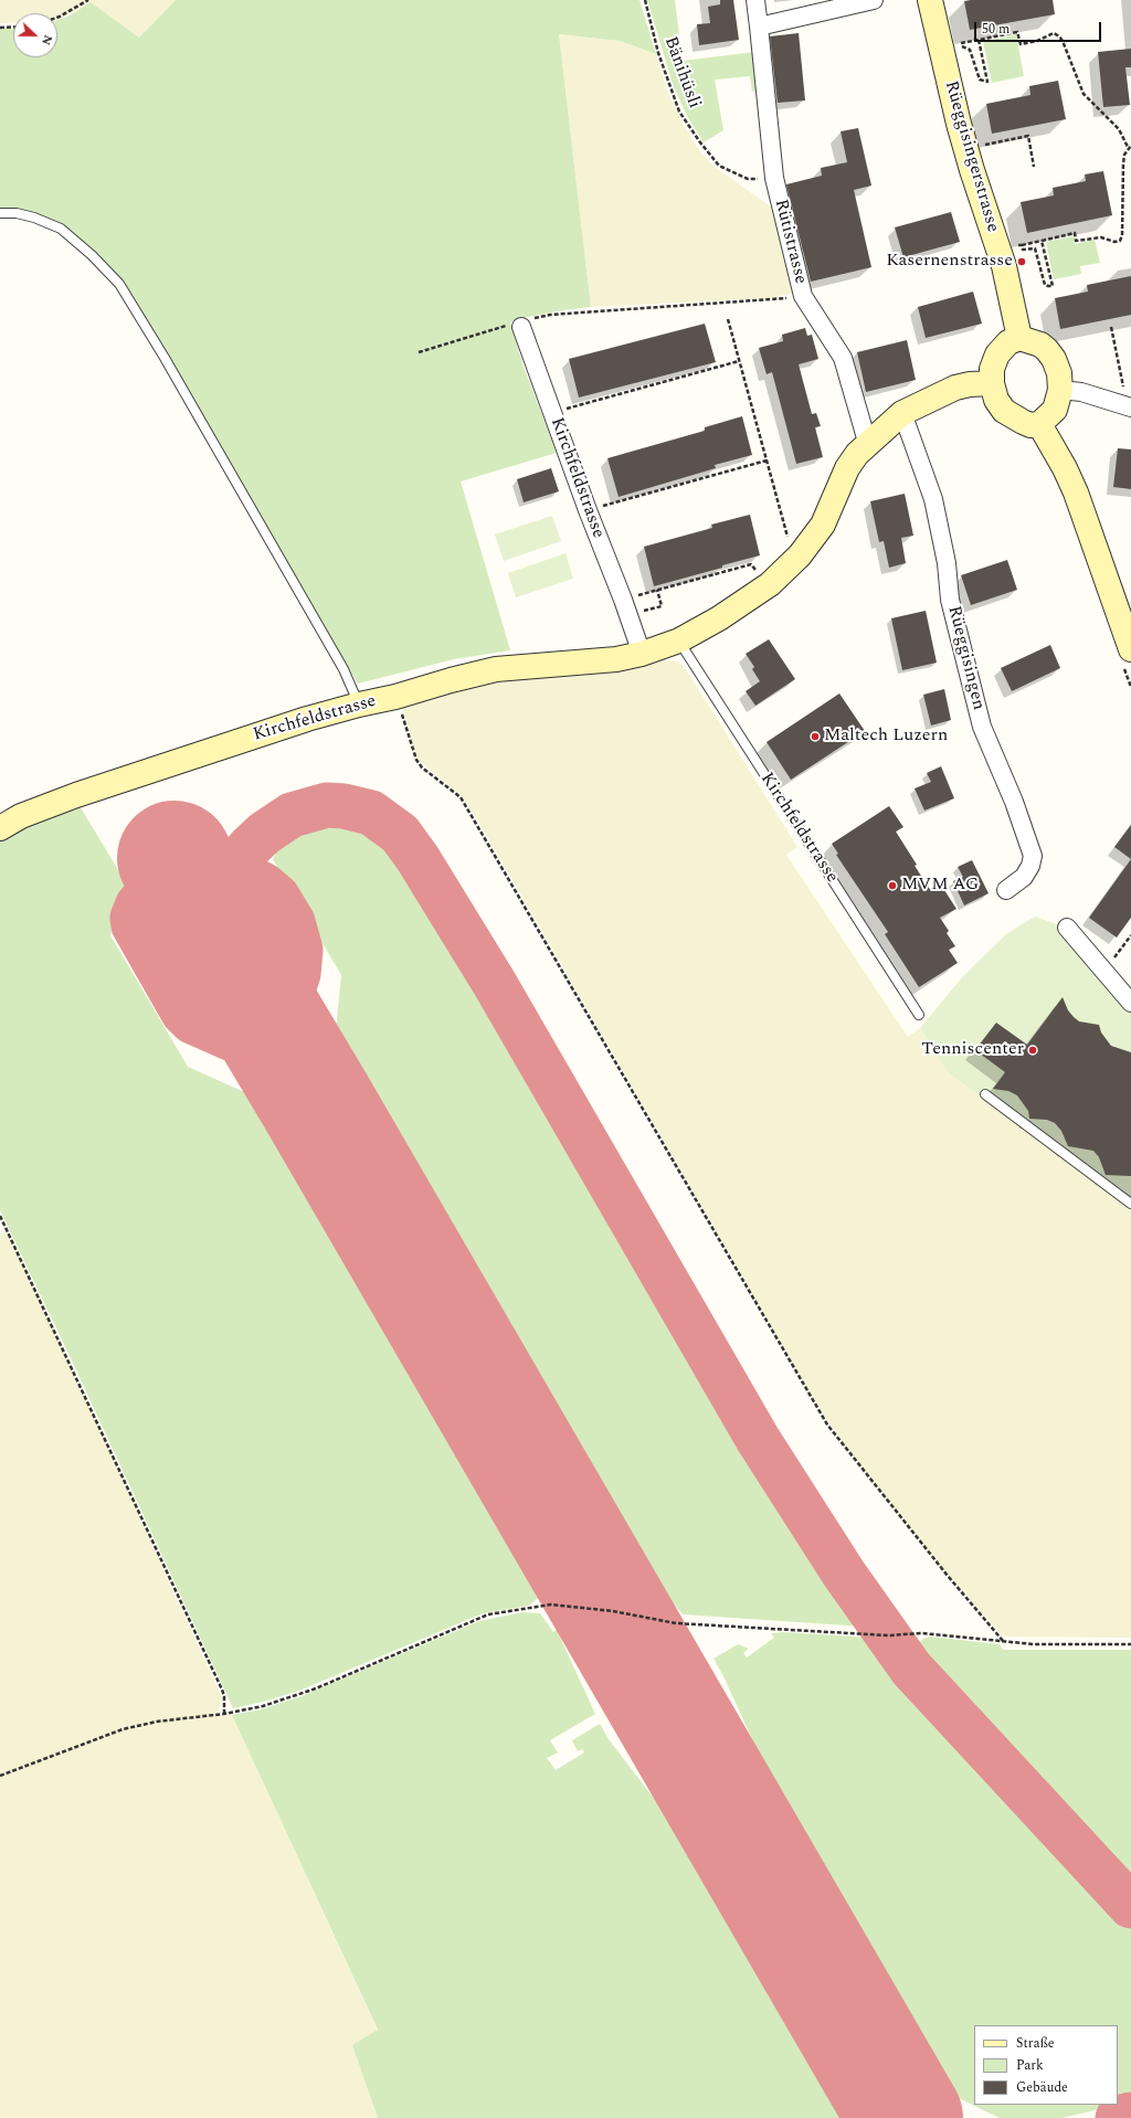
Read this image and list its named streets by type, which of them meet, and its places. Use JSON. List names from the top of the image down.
{
  "streets": {
    "street": [
      "Rüeggisingerstrasse",
      "Rütistrasse",
      "Kirchfeldstrasse",
      "Rüeggisingen"
    ],
    "path": ["Bänihüsli"]
  },
  "crossings": [
    ["Bänihüsli", "Rütistrasse"],
    ["Rüeggisingerstrasse", "Kirchfeldstrasse"],
    ["Rütistrasse", "Kirchfeldstrasse"],
    ["Kirchfeldstrasse", "Rüeggisingen"]
  ],
  "places": [
    "Kasernenstrasse",
    "Maltech Luzern",
    "MVM AG",
    "Tenniscenter"
  ],
  "legend": ["Straße", "Park", "Gebäude"],
  "scale_bar": "50 m",
  "north": "right"
}
